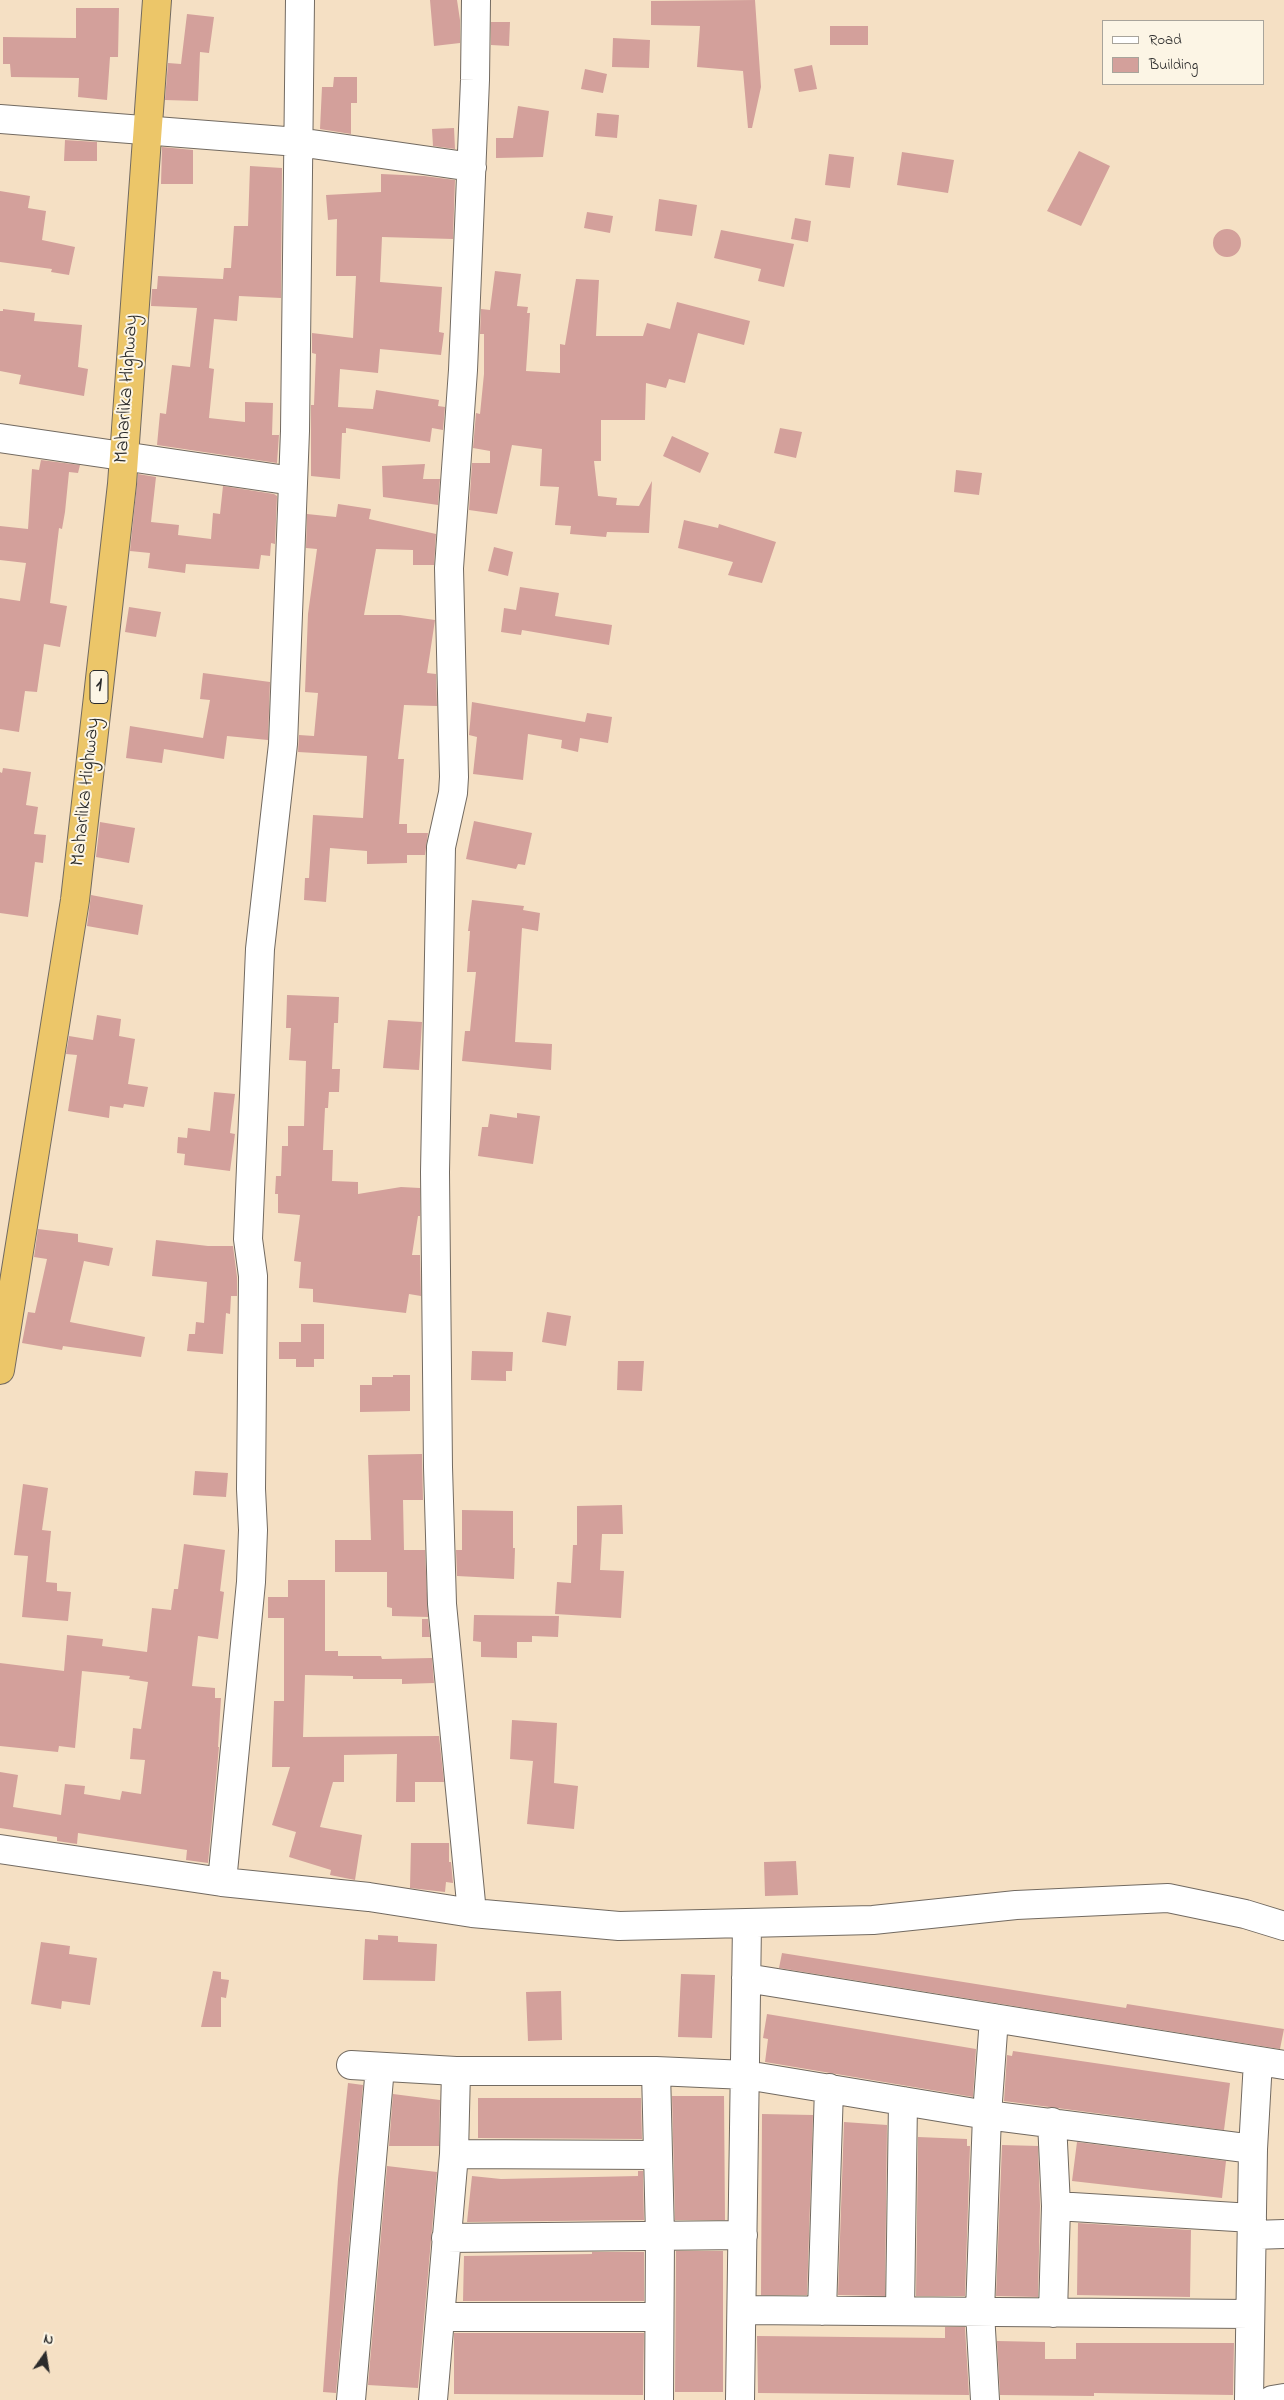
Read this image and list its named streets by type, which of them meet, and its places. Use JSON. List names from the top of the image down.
{
  "streets": {
    "highway": ["Maharlika Highway", "1"]
  },
  "legend": ["Road", "Building"],
  "north": "top"
}
